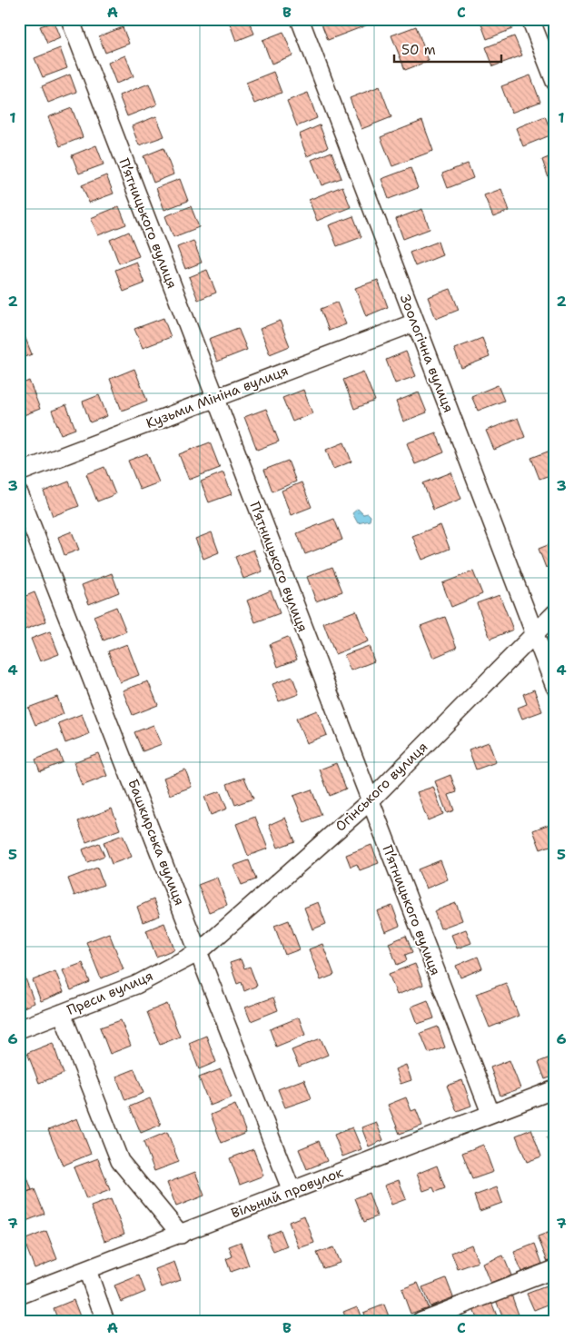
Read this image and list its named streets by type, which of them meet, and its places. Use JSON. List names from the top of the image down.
{
  "streets": {
    "street": [
      "П’ятницького вулиця",
      "Зоологічна вулиця",
      "Кузьми Мініна вулиця",
      "Огінського вулиця",
      "Башкирська вулиця",
      "Преси вулиця",
      "Вільний провулок"
    ]
  },
  "crossings": [
    ["П’ятницького вулиця", "Кузьми Мініна вулиця"],
    ["П’ятницького вулиця", "Огінського вулиця"],
    ["П’ятницького вулиця", "Вільний провулок"],
    ["Зоологічна вулиця", "Кузьми Мініна вулиця"],
    ["Зоологічна вулиця", "Огінського вулиця"],
    ["Огінського вулиця", "Башкирська вулиця"],
    ["Огінського вулиця", "Преси вулиця"],
    ["Башкирська вулиця", "Преси вулиця"],
    ["Башкирська вулиця", "Вільний провулок"]
  ],
  "scale_bar": "50 m",
  "grid": {
    "columns": ["A", "B", "C"],
    "rows": [
      "1",
      "2",
      "3",
      "4",
      "5",
      "6",
      "7"
    ]
  }
}
